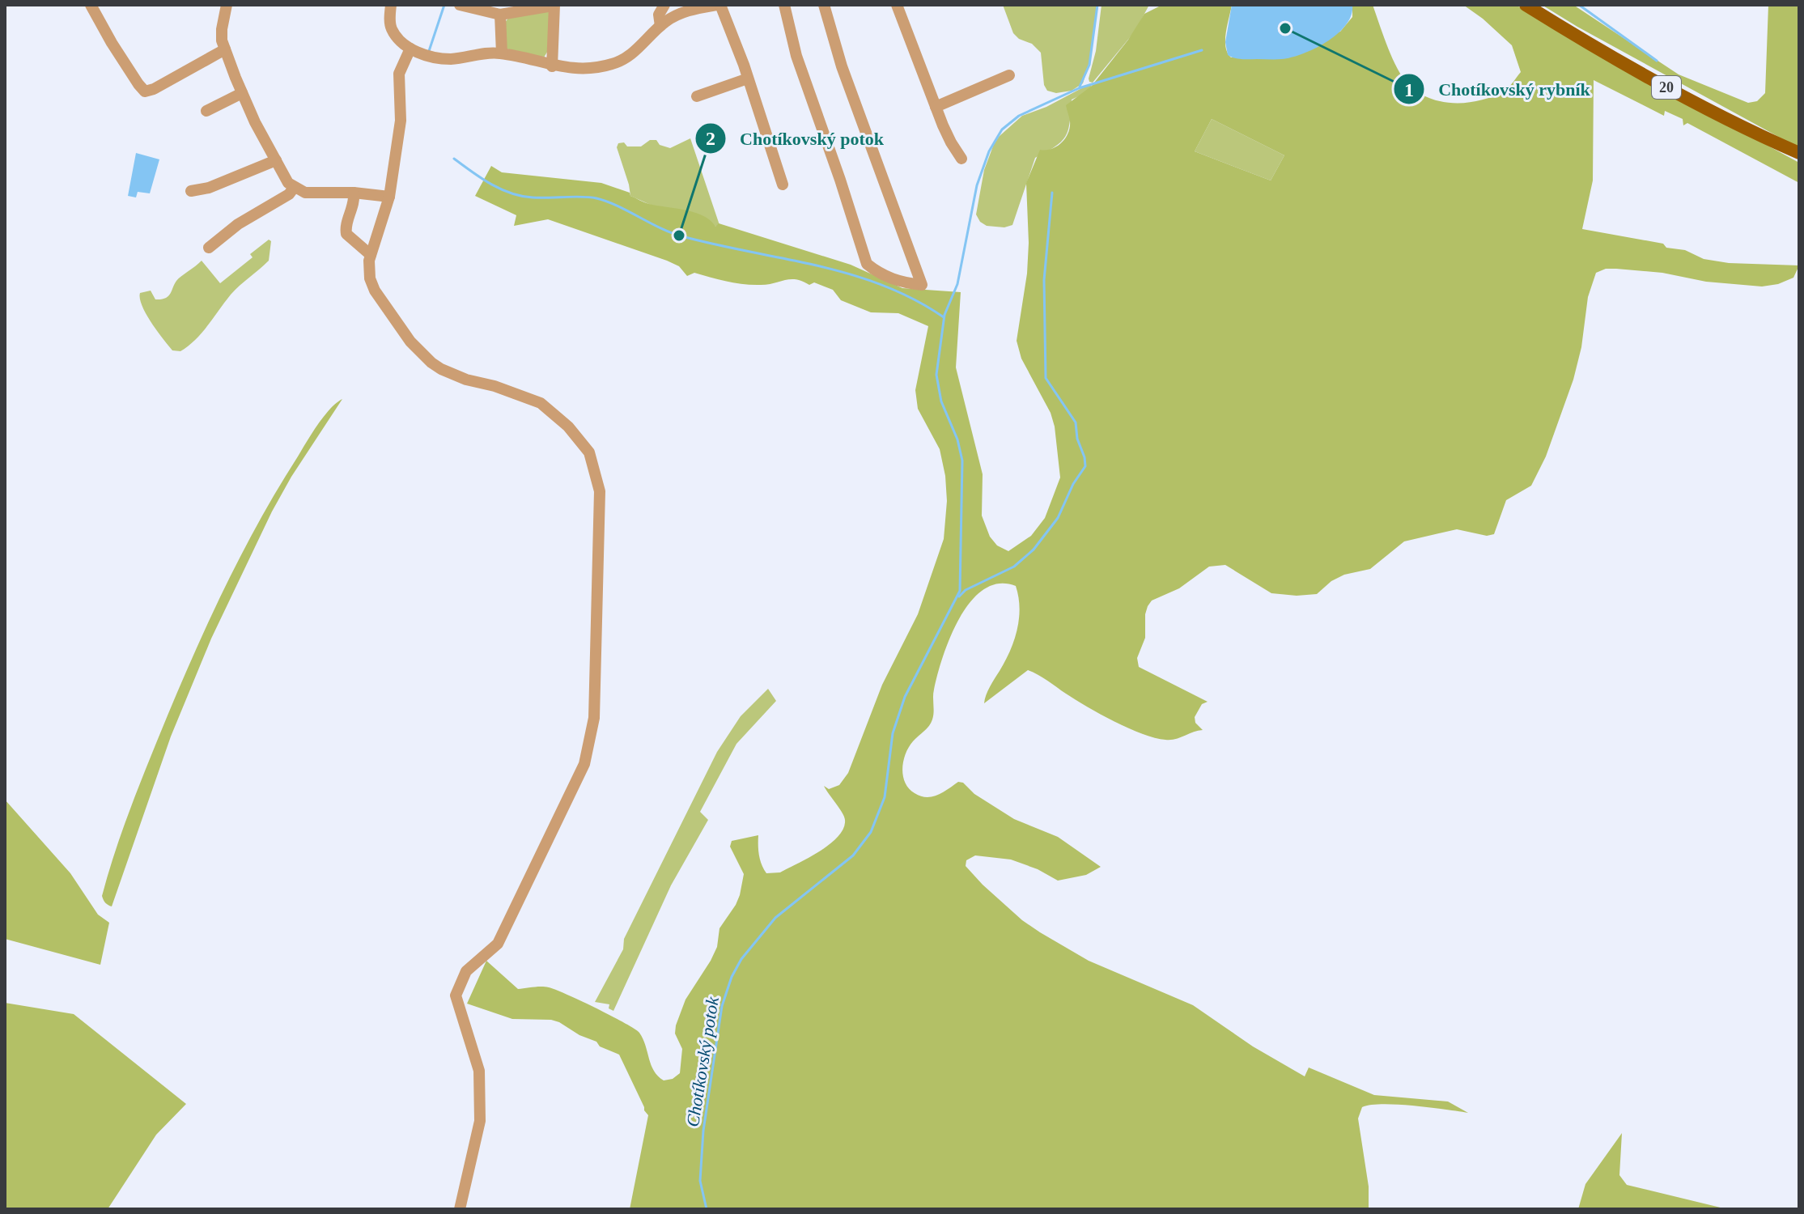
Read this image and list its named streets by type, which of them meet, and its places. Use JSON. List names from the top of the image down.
{
  "streets": {
    "main road": ["20"]
  },
  "water": ["Chotíkovský potok"],
  "places": ["Chotíkovský rybník", "Chotíkovský potok"]
}
